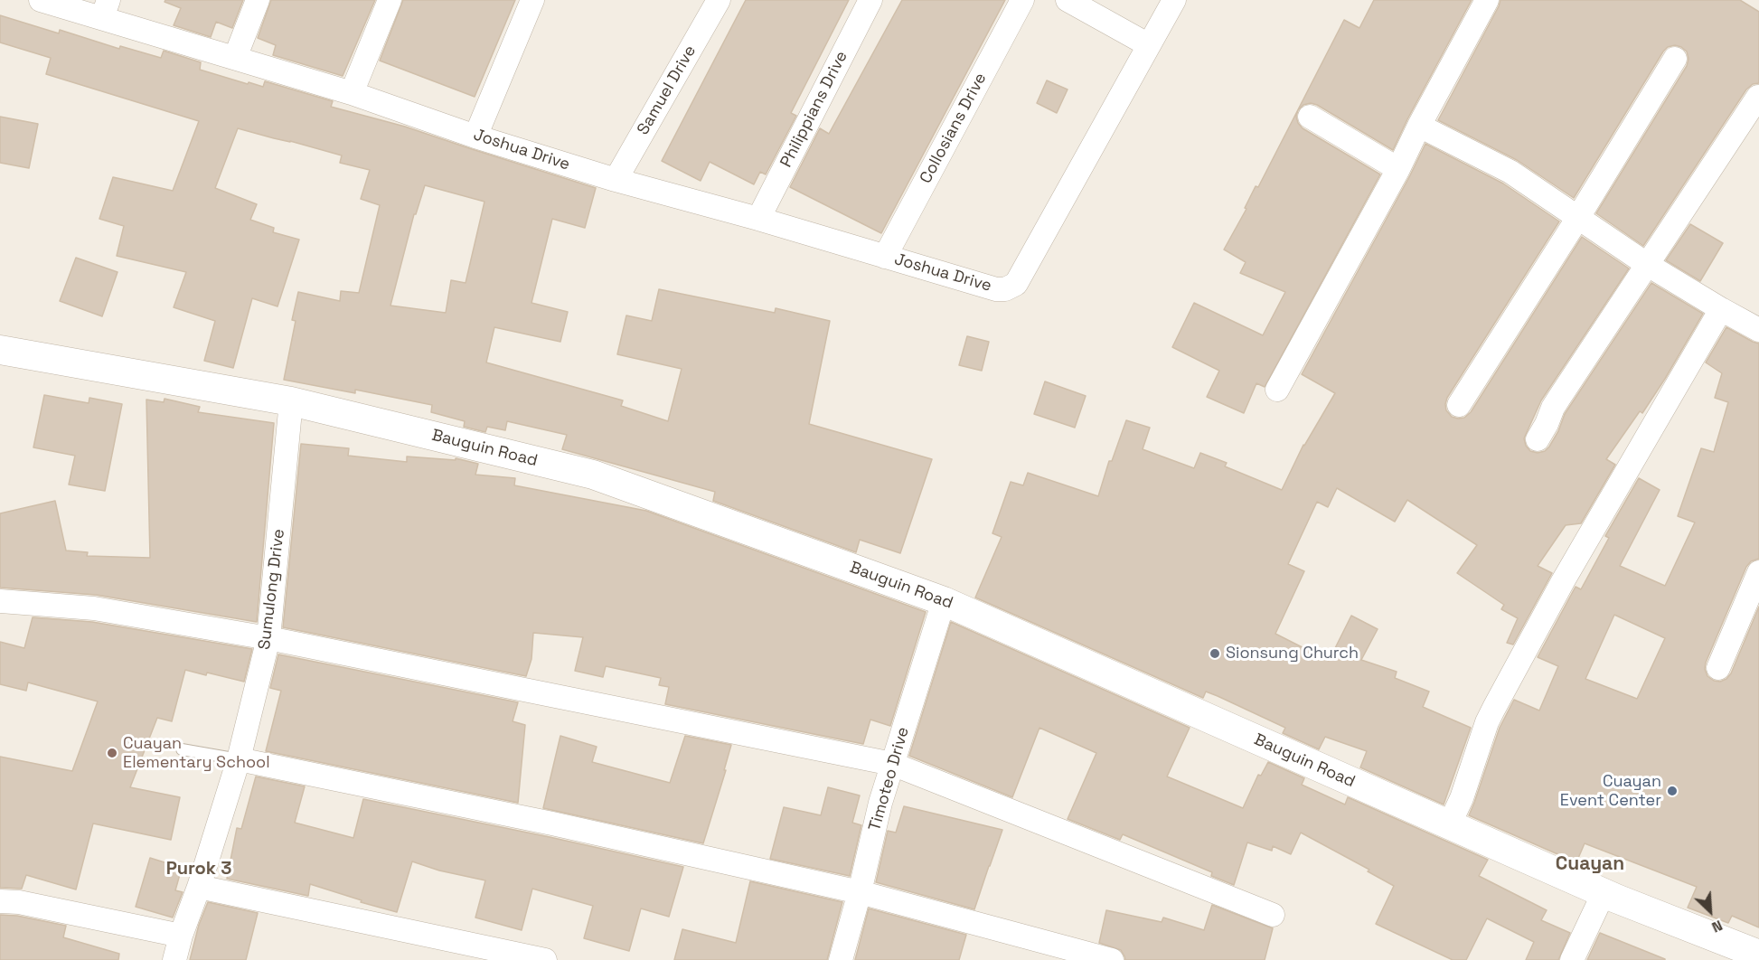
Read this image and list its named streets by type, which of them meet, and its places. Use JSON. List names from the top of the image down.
{
  "streets": {
    "street": [
      "Samuel Drive",
      "Philippians Drive",
      "Collosians Drive",
      "Joshua Drive",
      "Bauguin Road",
      "Sumulong Drive",
      "Timoteo Drive"
    ]
  },
  "crossings": [
    ["Samuel Drive", "Joshua Drive"],
    ["Philippians Drive", "Joshua Drive"],
    ["Collosians Drive", "Joshua Drive"],
    ["Bauguin Road", "Sumulong Drive"],
    ["Bauguin Road", "Timoteo Drive"]
  ],
  "districts": ["Cuayan", "Purok 3"],
  "places": ["Sionsung Church", "Cuayan Elementary School", "Cuayan Event Center"],
  "north": "bottom right"
}
